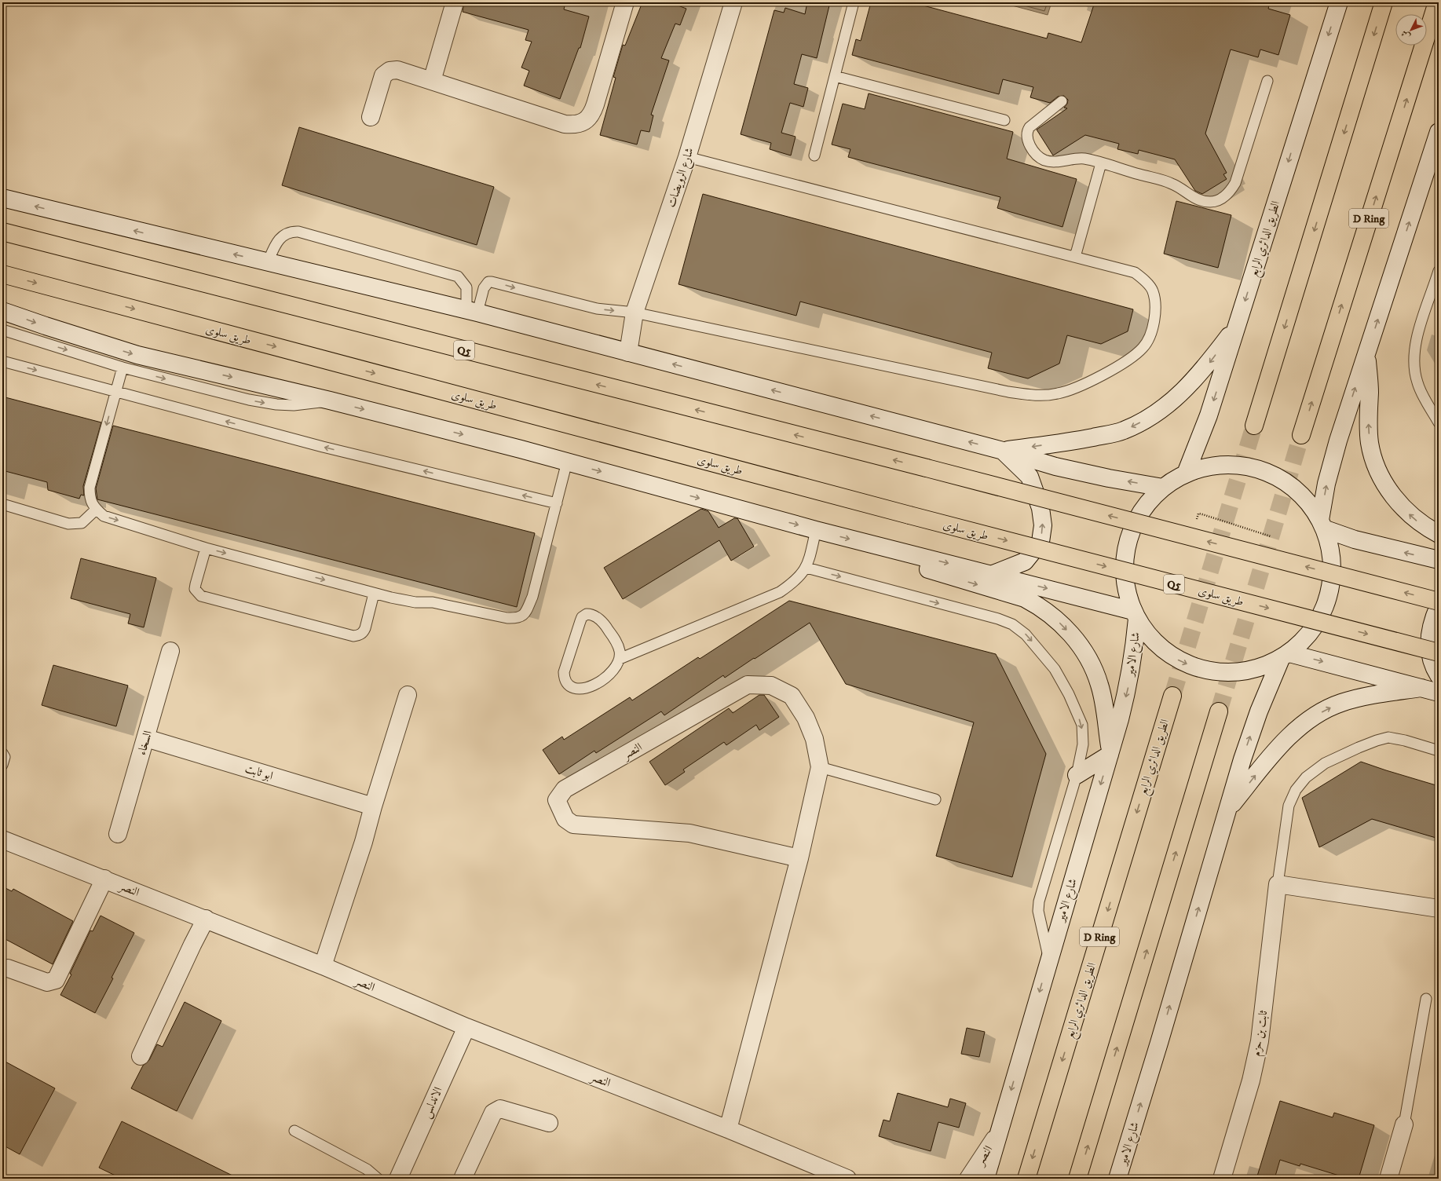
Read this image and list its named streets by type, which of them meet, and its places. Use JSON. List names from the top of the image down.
{
  "streets": {
    "highway": [
      "D Ring",
      "الطريق الدائري الرابع",
      "طريق سلوى",
      "Q5"
    ],
    "main road": [
      "شارع الرويضات",
      "شارع الامير",
      "السخاء",
      "النصر",
      "ابو ثابت",
      "ثابت بن حزم",
      "الاندلس"
    ]
  },
  "crossings": [
    ["شارع الامير", "النصر"],
    ["السخاء", "ابو ثابت"],
    ["النصر", "الاندلس"]
  ],
  "north": "bottom left"
}
